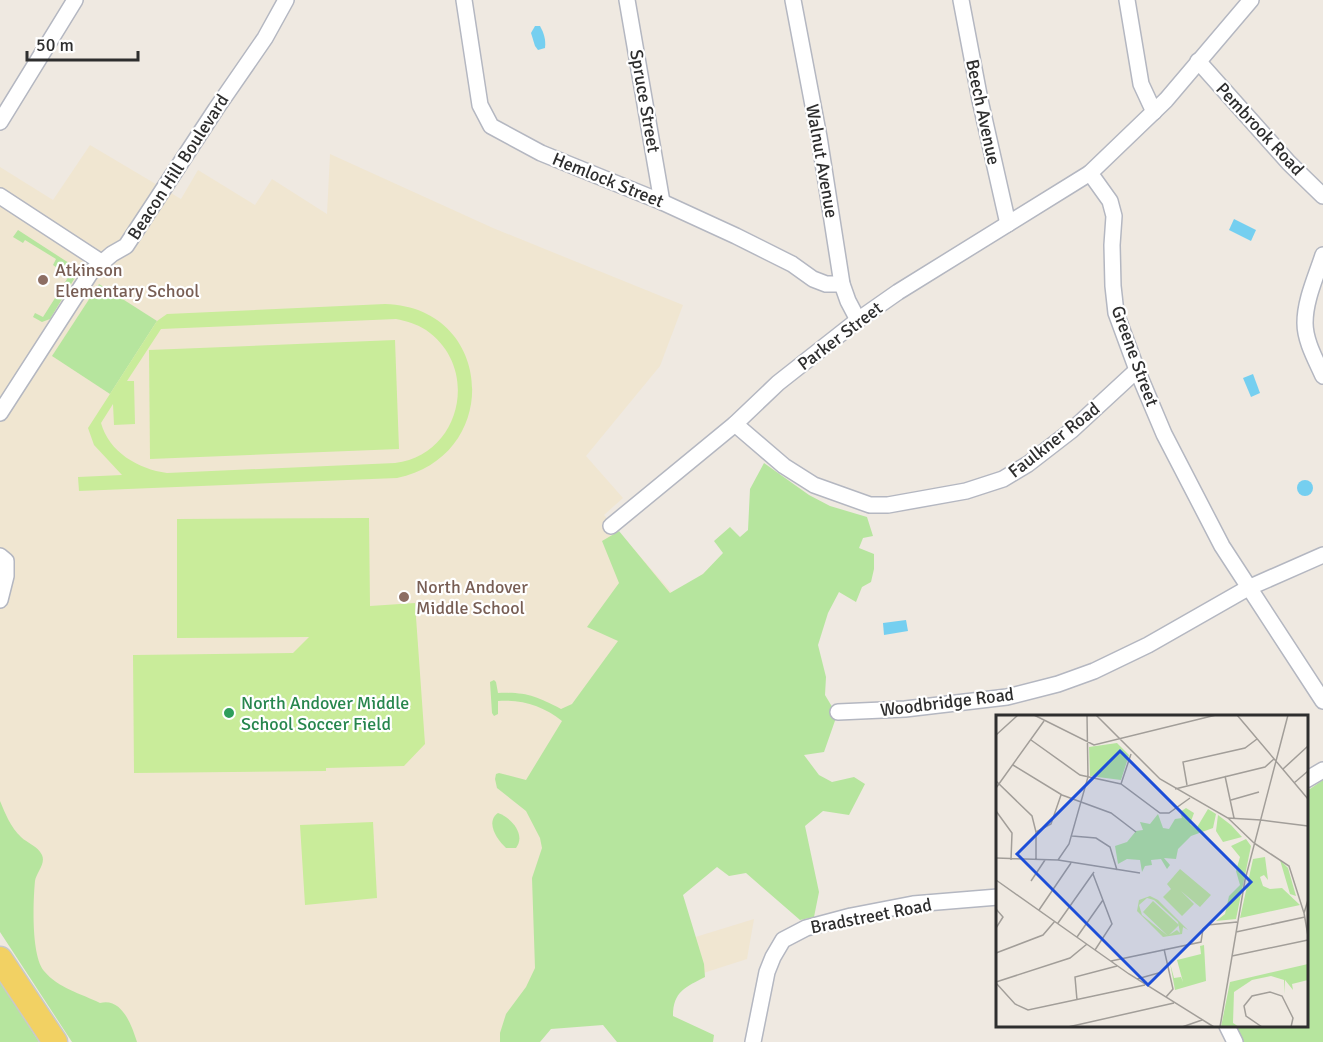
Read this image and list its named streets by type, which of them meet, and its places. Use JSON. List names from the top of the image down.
{
  "streets": {
    "street": [
      "Spruce Street",
      "Beech Avenue",
      "Pembrook Road",
      "Walnut Avenue",
      "Beacon Hill Boulevard",
      "Hemlock Street",
      "Parker Street",
      "Greene Street",
      "Faulkner Road",
      "Woodbridge Road",
      "Bradstreet Road"
    ]
  },
  "crossings": [
    ["Spruce Street", "Hemlock Street"],
    ["Beech Avenue", "Parker Street"],
    ["Walnut Avenue", "Hemlock Street"],
    ["Walnut Avenue", "Parker Street"],
    ["Parker Street", "Greene Street"],
    ["Parker Street", "Faulkner Road"],
    ["Greene Street", "Faulkner Road"],
    ["Greene Street", "Woodbridge Road"]
  ],
  "places": ["Atkinson Elementary School", "North Andover Middle School", "North Andover Middle School Soccer Field"],
  "scale_bar": "50 m"
}
